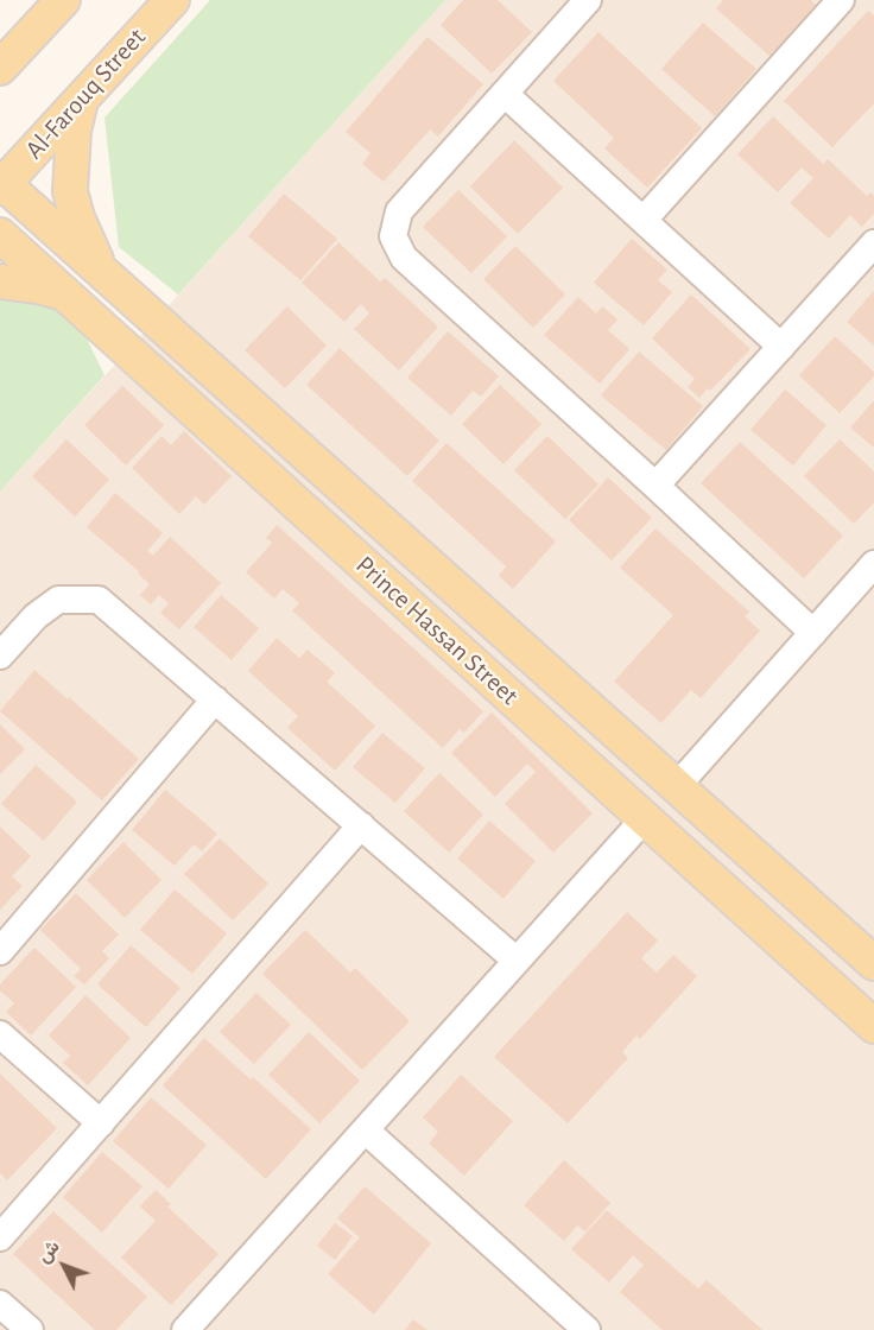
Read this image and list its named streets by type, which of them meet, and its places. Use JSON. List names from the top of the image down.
{
  "streets": {
    "main road": ["Al-Farouq Street", "Prince Hassan Street"]
  },
  "crossings": [
    ["Al-Farouq Street", "Prince Hassan Street"]
  ],
  "north": "top left"
}
